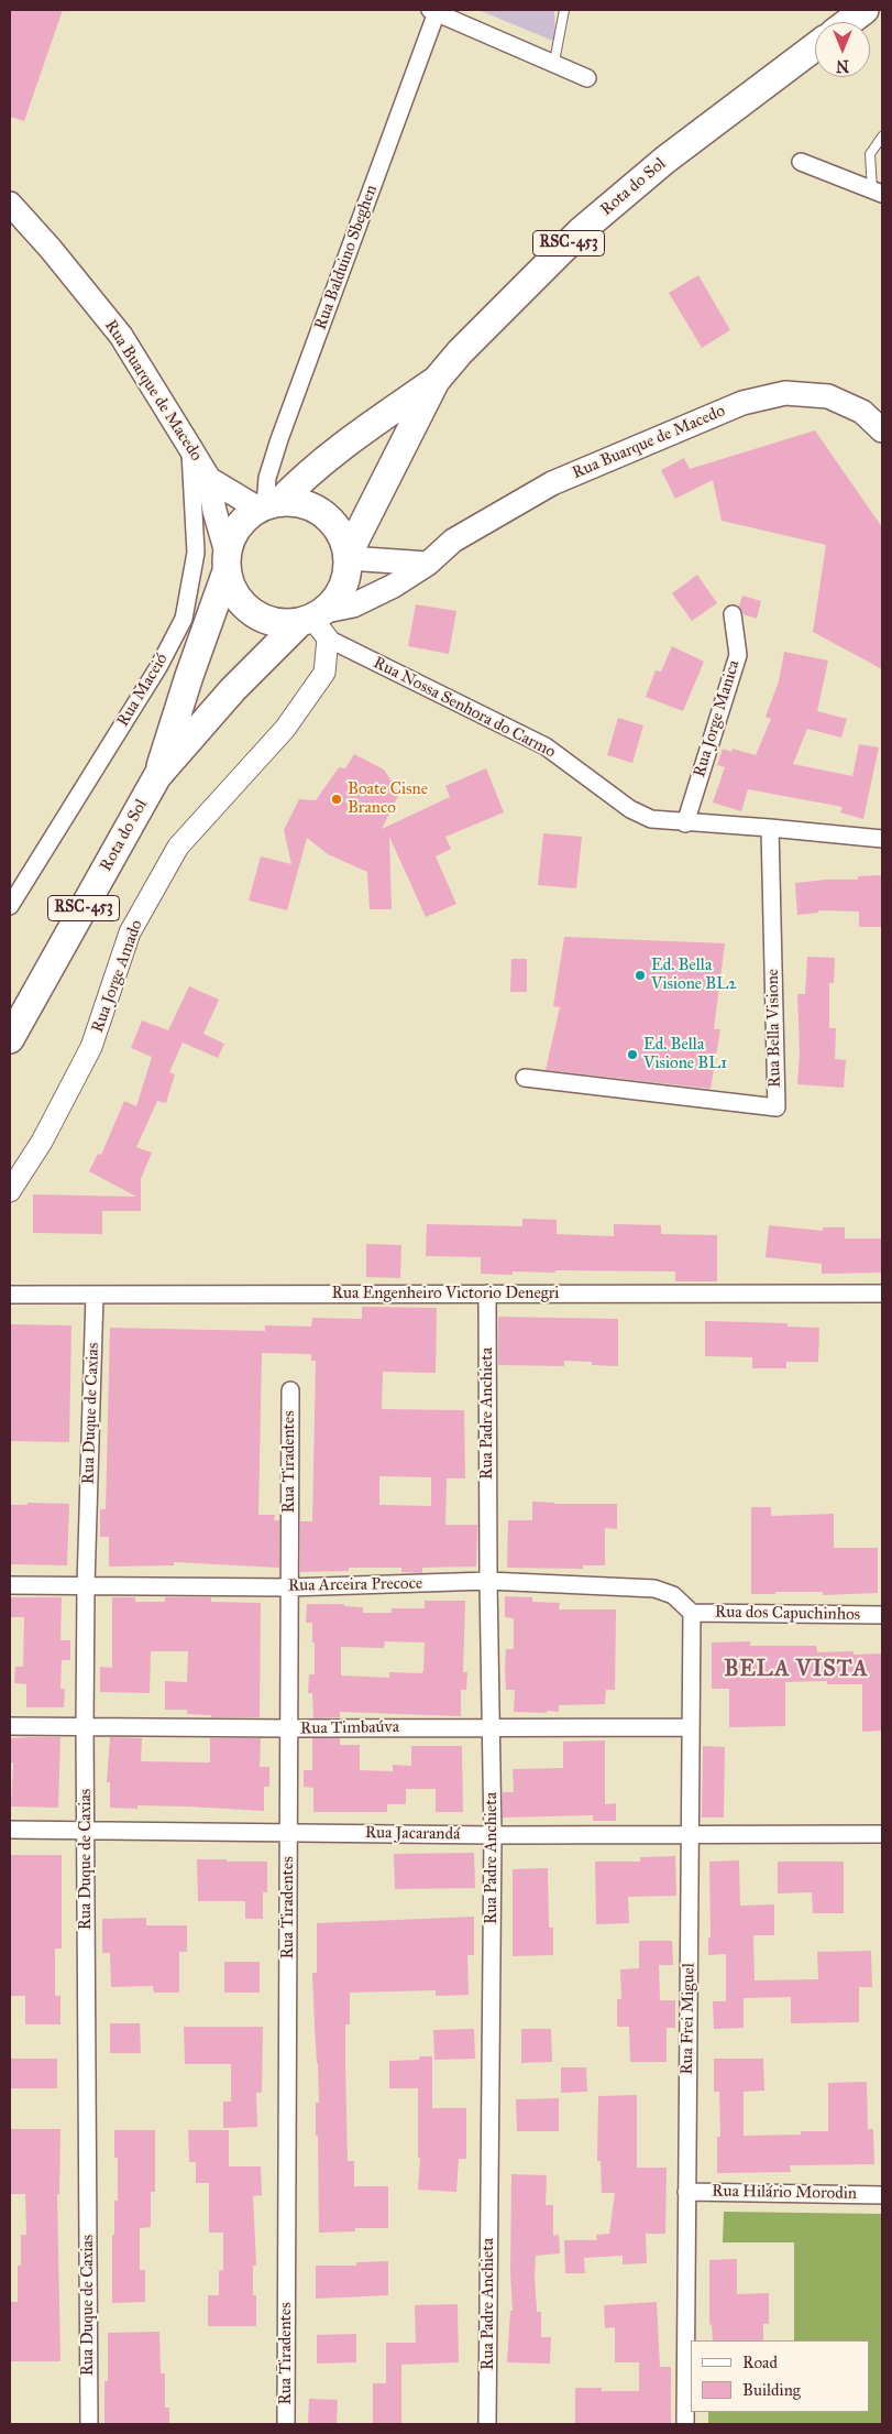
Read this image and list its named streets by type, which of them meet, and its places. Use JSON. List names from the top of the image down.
{
  "streets": {
    "highway": ["Rota do Sol", "RSC-453", "Rua Buarque de Macedo"],
    "street": [
      "Rua Balduino Sbeghen",
      "Rua Maceió",
      "Rua Nossa Senhora do Carmo",
      "Rua Jorge Manica",
      "Rua Jorge Amado",
      "Rua Bella Visione",
      "Rua Engenheiro Victorio Denegri",
      "Rua Duque de Caxias",
      "Rua Padre Anchieta",
      "Rua Tiradentes",
      "Rua Arceira Precoce",
      "Rua dos Capuchinhos",
      "Rua Timbaúva",
      "Rua Jacarandá",
      "Rua Frei Miguel",
      "Rua Hilário Morodin"
    ]
  },
  "crossings": [
    ["Rota do Sol", "RSC-453"],
    ["Rota do Sol", "Rua Balduino Sbeghen"],
    ["Rota do Sol", "Rua Buarque de Macedo"],
    ["Rota do Sol", "Rua Nossa Senhora do Carmo"],
    ["Rota do Sol", "Rua Jorge Amado"],
    ["RSC-453", "Rua Balduino Sbeghen"],
    ["RSC-453", "Rua Buarque de Macedo"],
    ["RSC-453", "Rua Nossa Senhora do Carmo"],
    ["RSC-453", "Rua Jorge Amado"],
    ["Rua Balduino Sbeghen", "Rua Buarque de Macedo"],
    ["Rua Balduino Sbeghen", "Rua Nossa Senhora do Carmo"],
    ["Rua Balduino Sbeghen", "Rua Jorge Amado"],
    ["Rua Buarque de Macedo", "Rua Maceió"],
    ["Rua Buarque de Macedo", "Rua Nossa Senhora do Carmo"],
    ["Rua Buarque de Macedo", "Rua Jorge Amado"],
    ["Rua Nossa Senhora do Carmo", "Rua Jorge Manica"],
    ["Rua Nossa Senhora do Carmo", "Rua Jorge Amado"],
    ["Rua Nossa Senhora do Carmo", "Rua Bella Visione"],
    ["Rua Engenheiro Victorio Denegri", "Rua Duque de Caxias"],
    ["Rua Engenheiro Victorio Denegri", "Rua Padre Anchieta"],
    ["Rua Duque de Caxias", "Rua Arceira Precoce"],
    ["Rua Duque de Caxias", "Rua Timbaúva"],
    ["Rua Duque de Caxias", "Rua Jacarandá"],
    ["Rua Padre Anchieta", "Rua Arceira Precoce"],
    ["Rua Padre Anchieta", "Rua Timbaúva"],
    ["Rua Padre Anchieta", "Rua Jacarandá"],
    ["Rua Tiradentes", "Rua Arceira Precoce"],
    ["Rua Tiradentes", "Rua Timbaúva"],
    ["Rua Tiradentes", "Rua Jacarandá"],
    ["Rua Arceira Precoce", "Rua dos Capuchinhos"],
    ["Rua Arceira Precoce", "Rua Frei Miguel"],
    ["Rua dos Capuchinhos", "Rua Frei Miguel"],
    ["Rua Timbaúva", "Rua Frei Miguel"],
    ["Rua Jacarandá", "Rua Frei Miguel"],
    ["Rua Frei Miguel", "Rua Hilário Morodin"]
  ],
  "districts": ["BELA VISTA"],
  "places": ["Boate Cisne Branco", "Ed. Bella Visione BL2", "Ed. Bella Visione BL1"],
  "legend": ["Road", "Building"],
  "north": "bottom"
}
